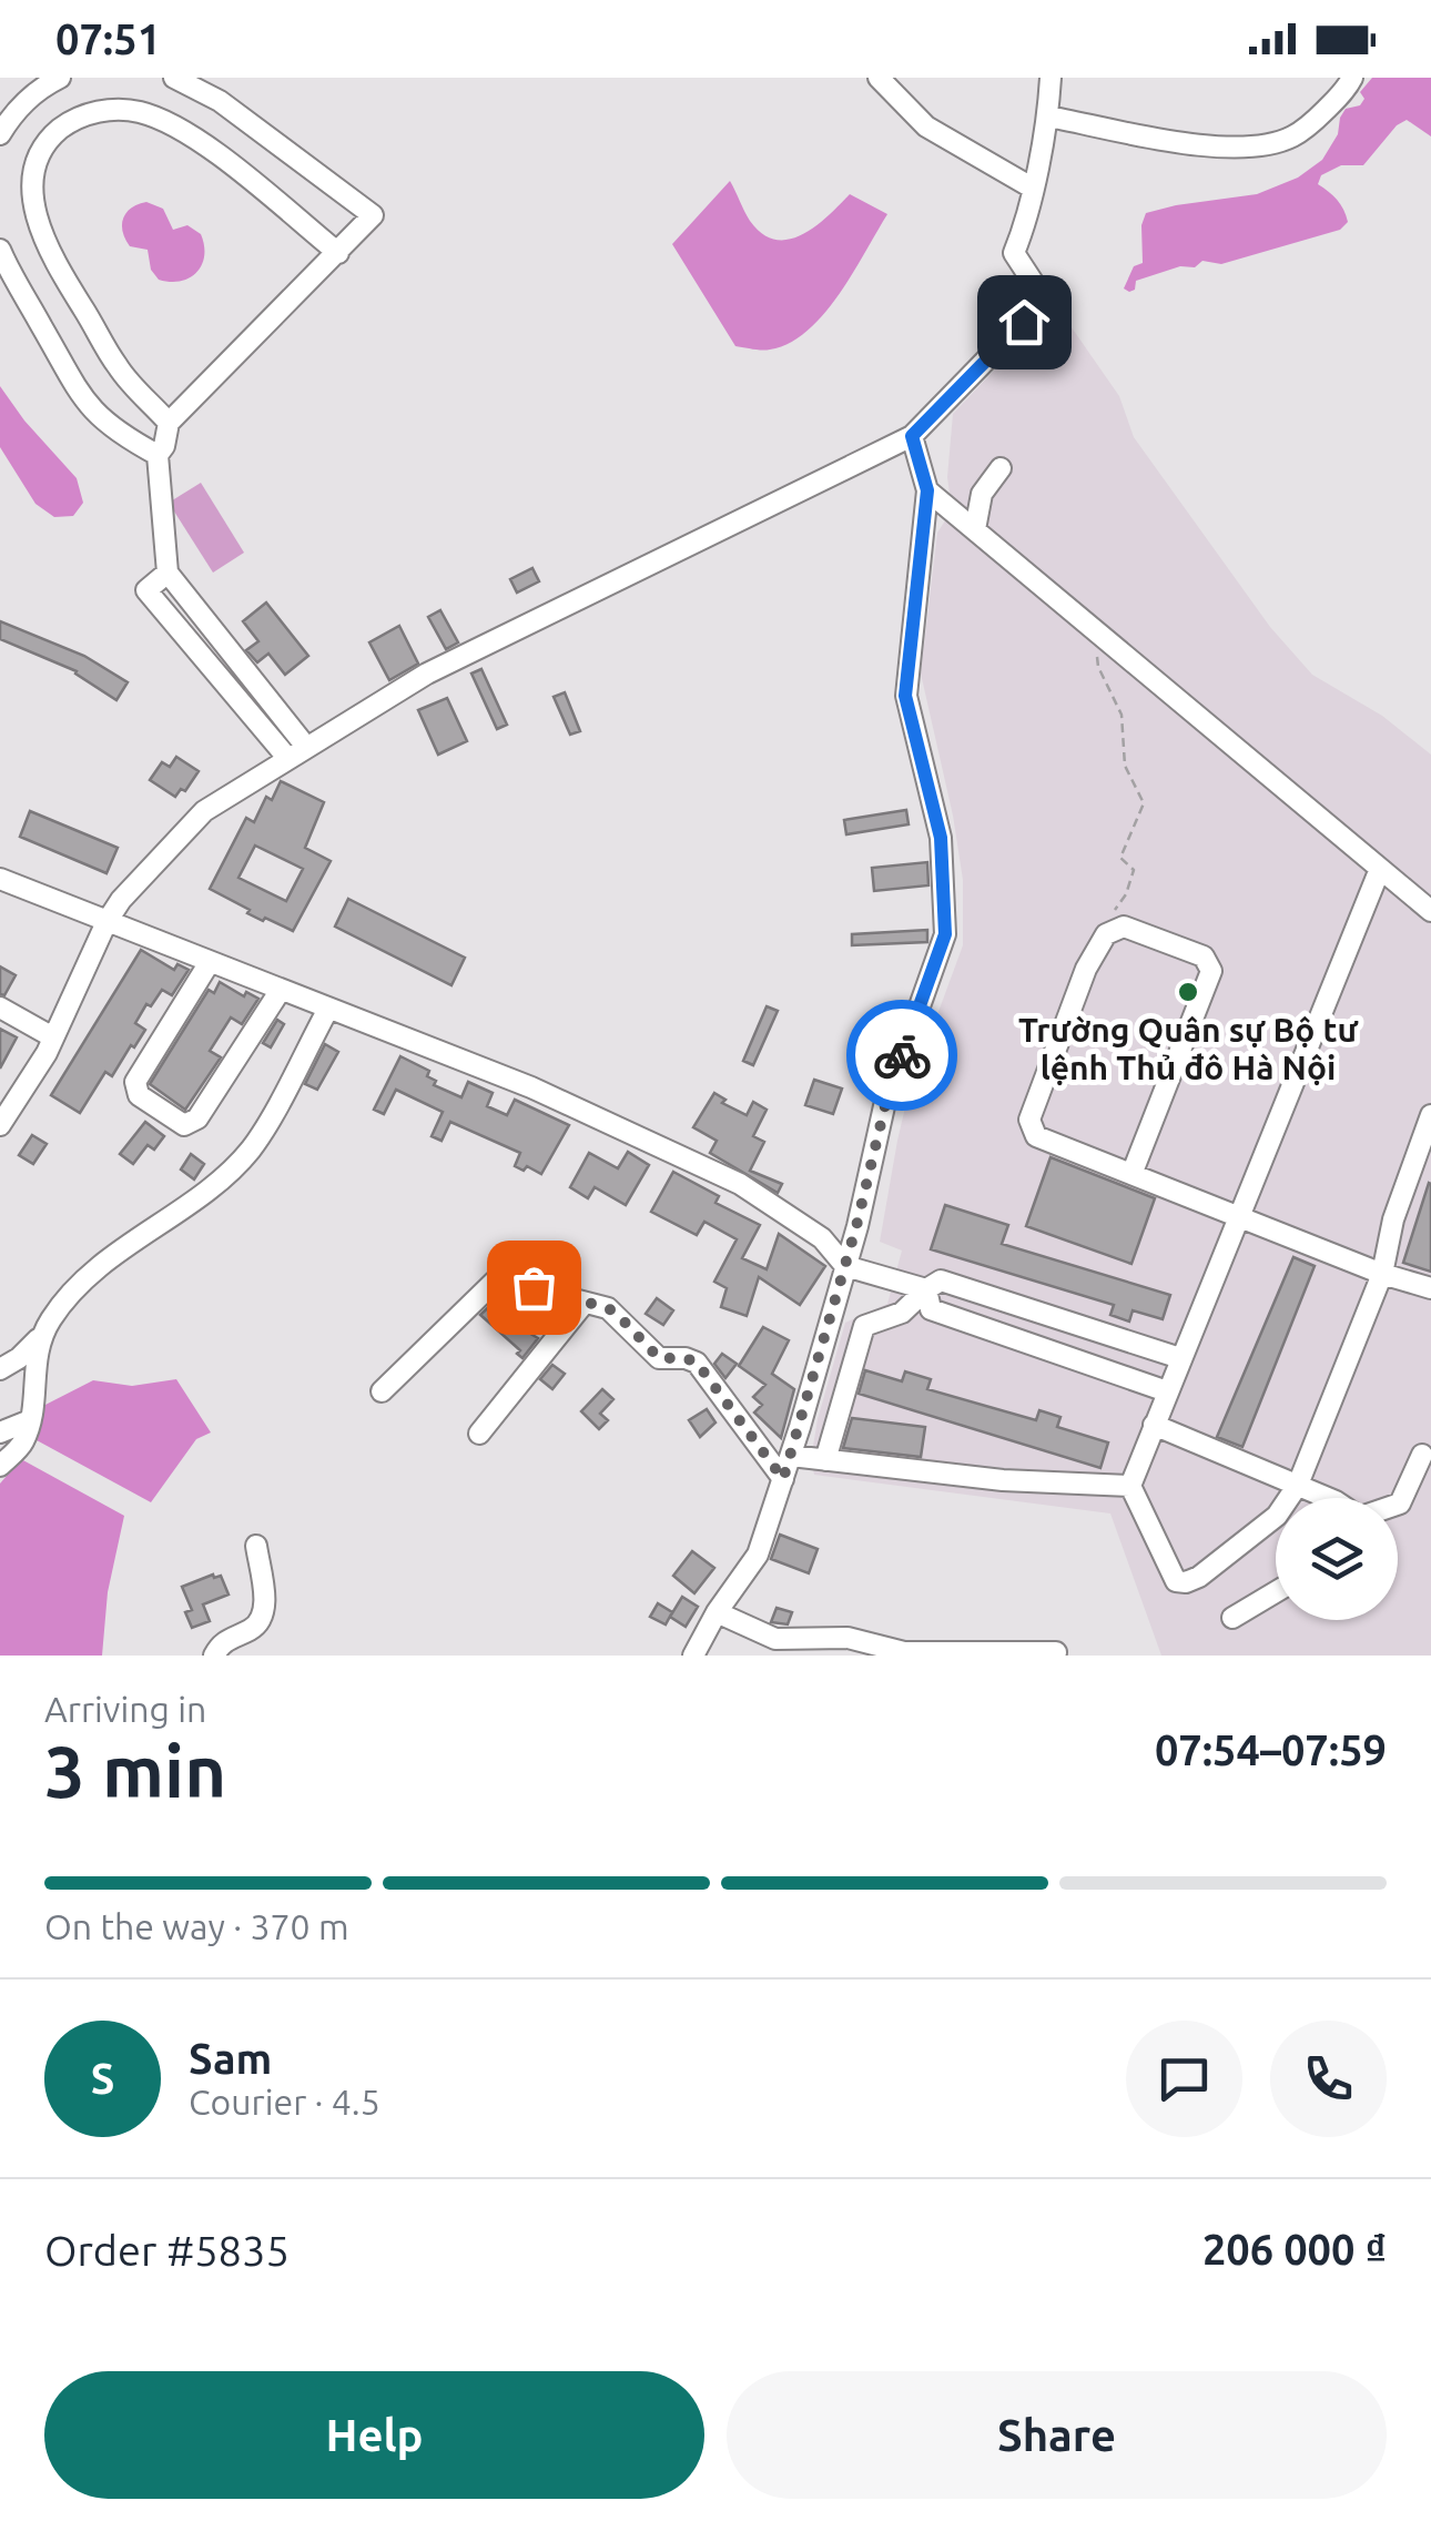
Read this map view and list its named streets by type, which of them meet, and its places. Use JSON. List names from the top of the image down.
{
  "places": ["Trường Quân sự Bộ tư lệnh Thủ đô Hà Nội"],
  "page": {
    "status": "07:51",
    "heading": ["3 min", "Arriving in", "07:54–07:59"],
    "panel": [
      "Sam",
      "Courier · 4.5",
      "Order #5835",
      "206 000 ₫"
    ],
    "bar": "On the way · 370 m",
    "round": "S",
    "buttons": ["Help", "Share"]
  }
}
